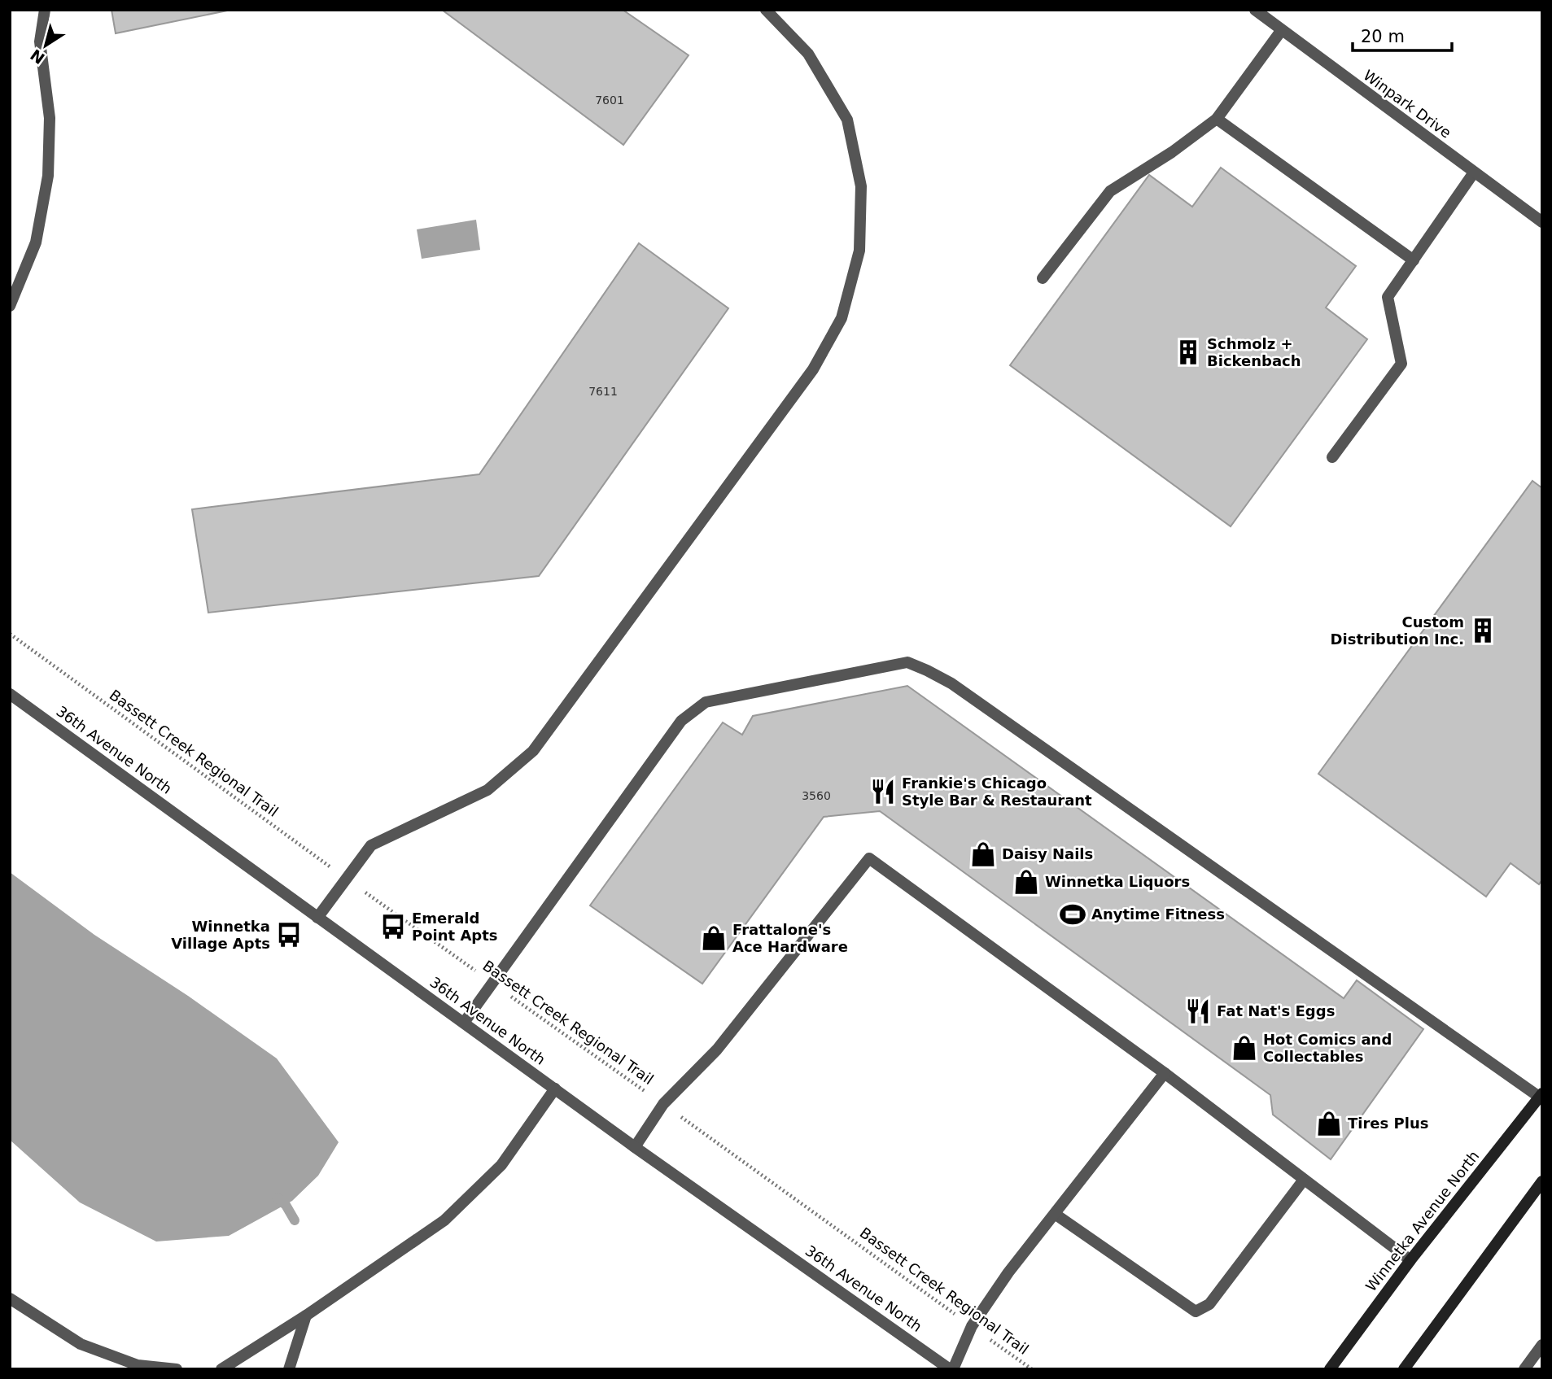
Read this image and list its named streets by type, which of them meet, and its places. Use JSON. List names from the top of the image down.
{
  "streets": {
    "main road": ["Winnetka Avenue North"],
    "street": ["Winpark Drive", "36th Avenue North"],
    "path": ["Bassett Creek Regional Trail"]
  },
  "places": {
    "building": ["Schmolz + Bickenbach", "Custom Distribution Inc."],
    "restaurant": ["Frankie's Chicago Style Bar & Restaurant", "Fat Nat's Eggs"],
    "shop": [
      "Daisy Nails",
      "Winnetka Liquors",
      "Frattalone's Ace Hardware",
      "Hot Comics and Collectables",
      "Tires Plus"
    ],
    "sports": ["Anytime Fitness"],
    "bus stop": ["Emerald Point Apts", "Winnetka Village Apts"]
  },
  "house_numbers": ["7601", "7611", "3560"],
  "scale_bar": "20 m",
  "north": "bottom left"
}
